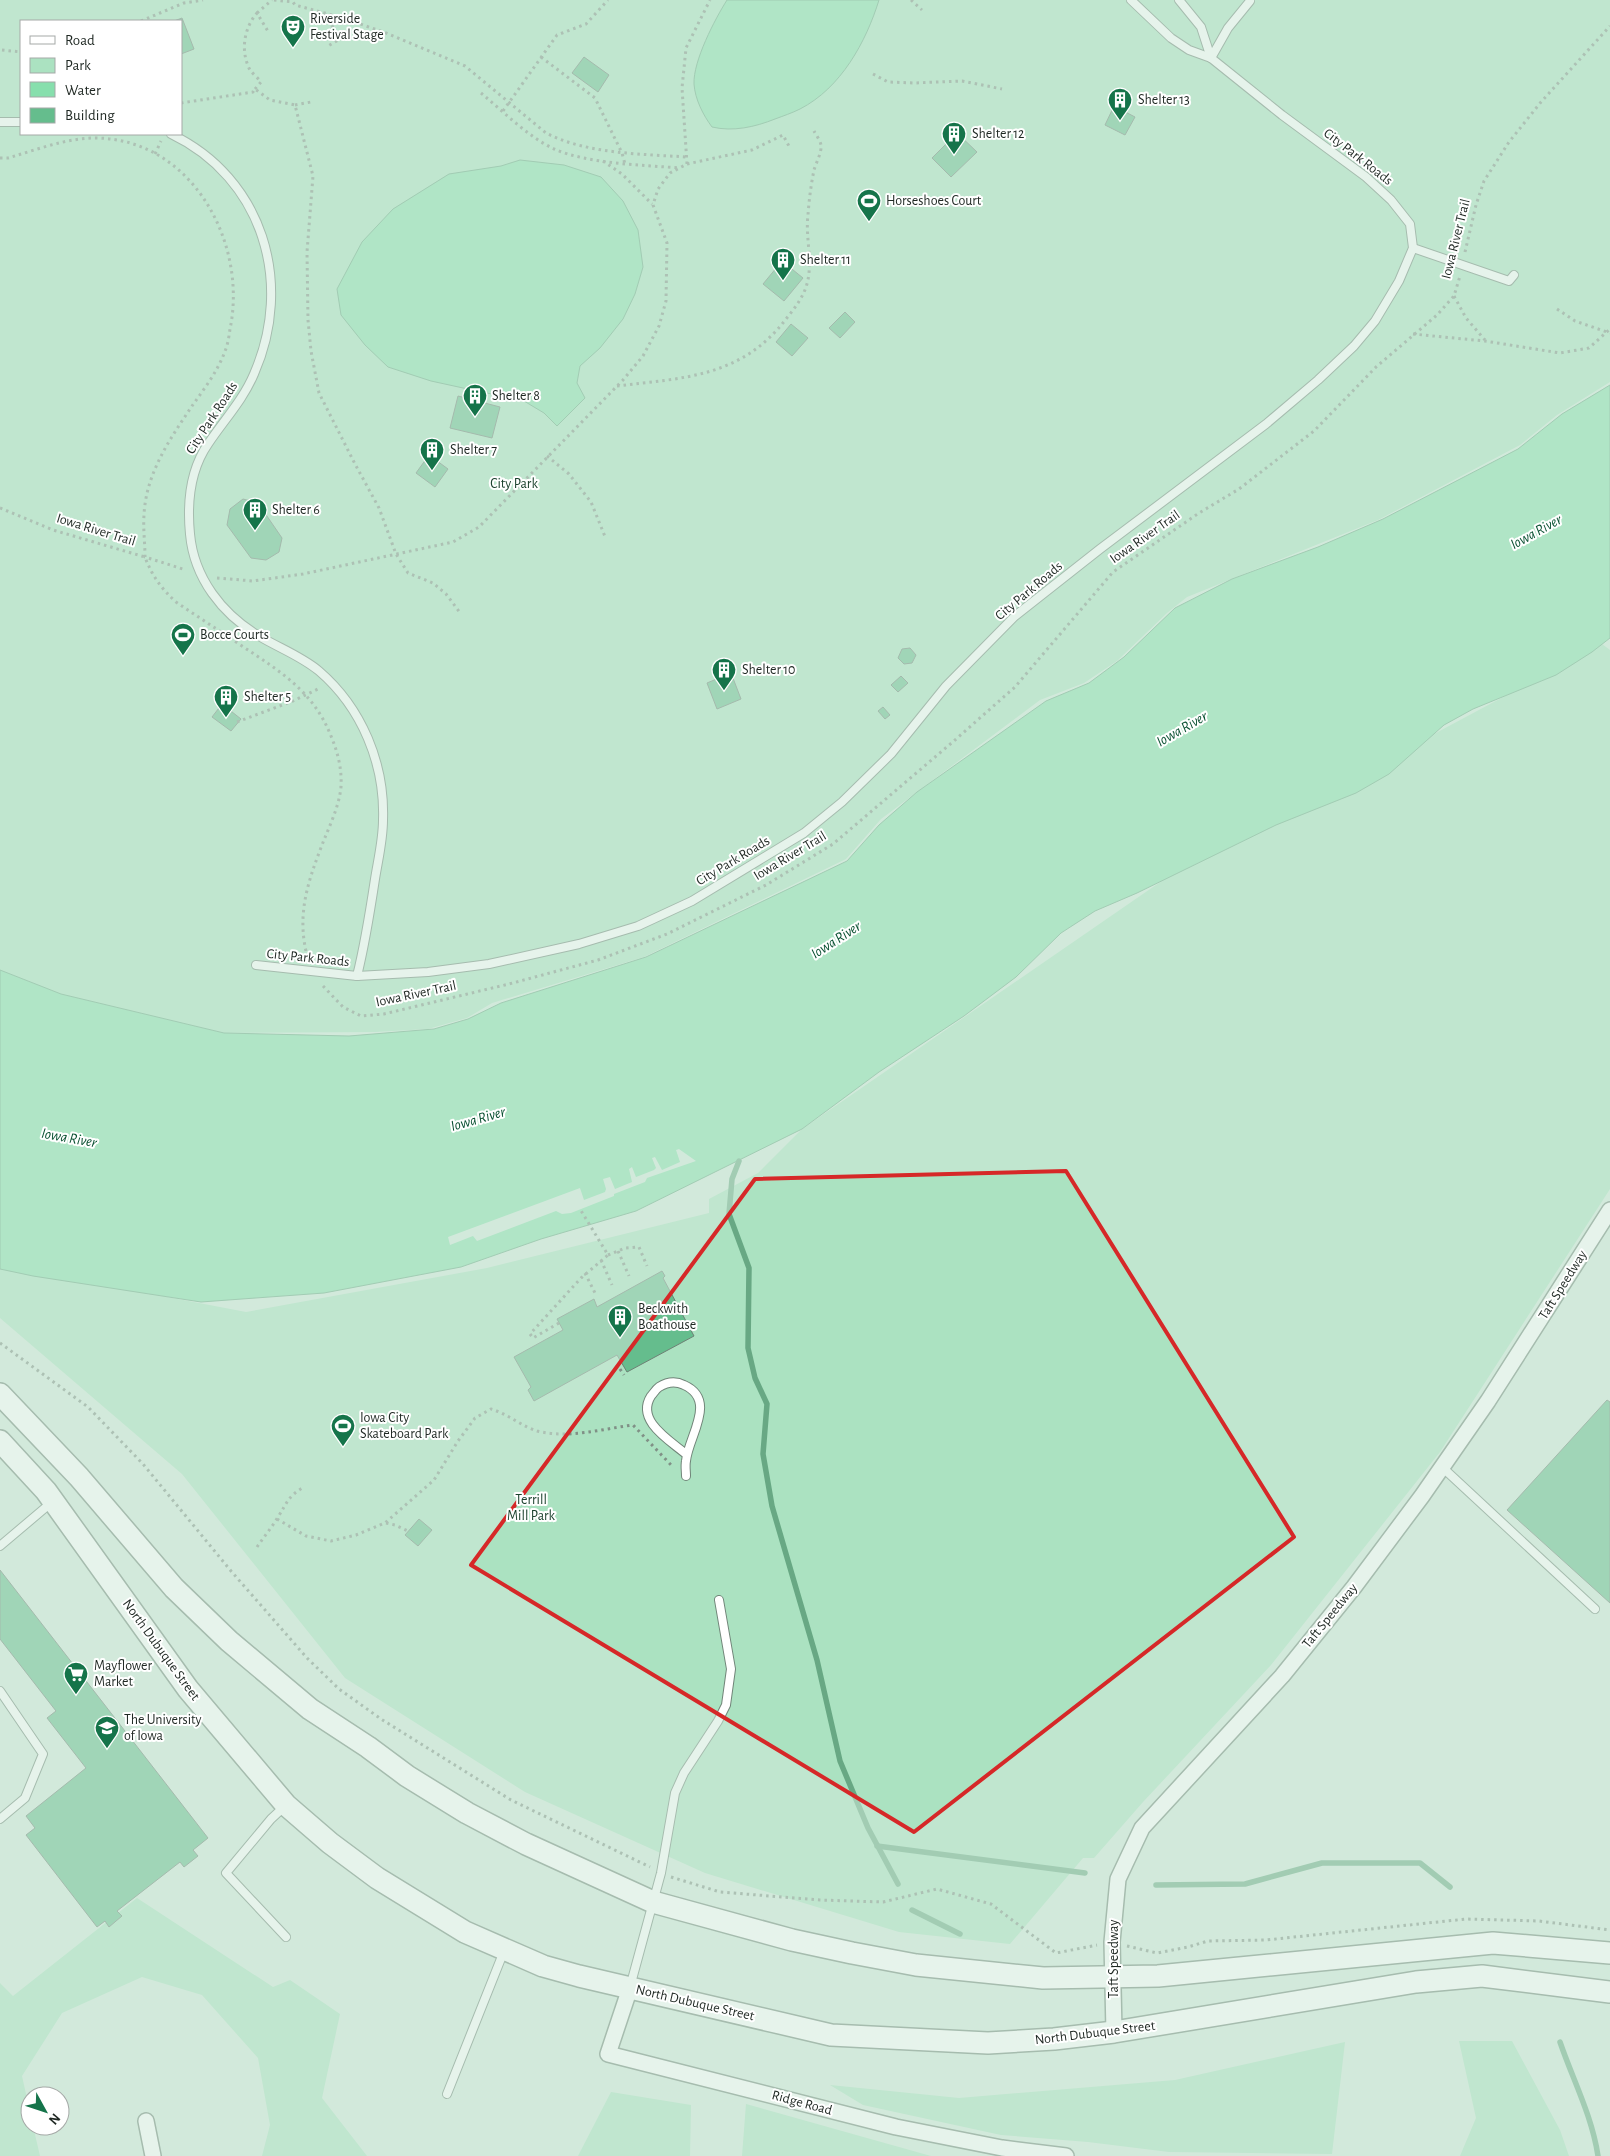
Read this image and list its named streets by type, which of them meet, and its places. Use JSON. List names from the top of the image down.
{
  "streets": {
    "main road": ["North Dubuque Street"],
    "street": ["Taft Speedway", "Ridge Road"],
    "lane": ["City Park Roads"],
    "path": ["Iowa River Trail"]
  },
  "crossings": [
    ["City Park Roads", "Iowa River Trail"],
    ["Taft Speedway", "North Dubuque Street"],
    ["North Dubuque Street", "Ridge Road"]
  ],
  "water": ["Iowa River"],
  "parks": ["City Park", "Terrill Mill Park"],
  "places": {
    "theatre": ["Riverside Festival Stage"],
    "building": [
      "Shelter 13",
      "Shelter 12",
      "Shelter 11",
      "Shelter 8",
      "Shelter 7",
      "Shelter 6",
      "Shelter 10",
      "Shelter 5",
      "Beckwith Boathouse"
    ],
    "sports": ["Horseshoes Court", "Bocce Courts", "Iowa City Skateboard Park"],
    "supermarket": ["Mayflower Market"],
    "school or university": ["The University of Iowa"]
  },
  "legend": [
    "Road",
    "Park",
    "Water",
    "Building"
  ],
  "north": "bottom right"
}
